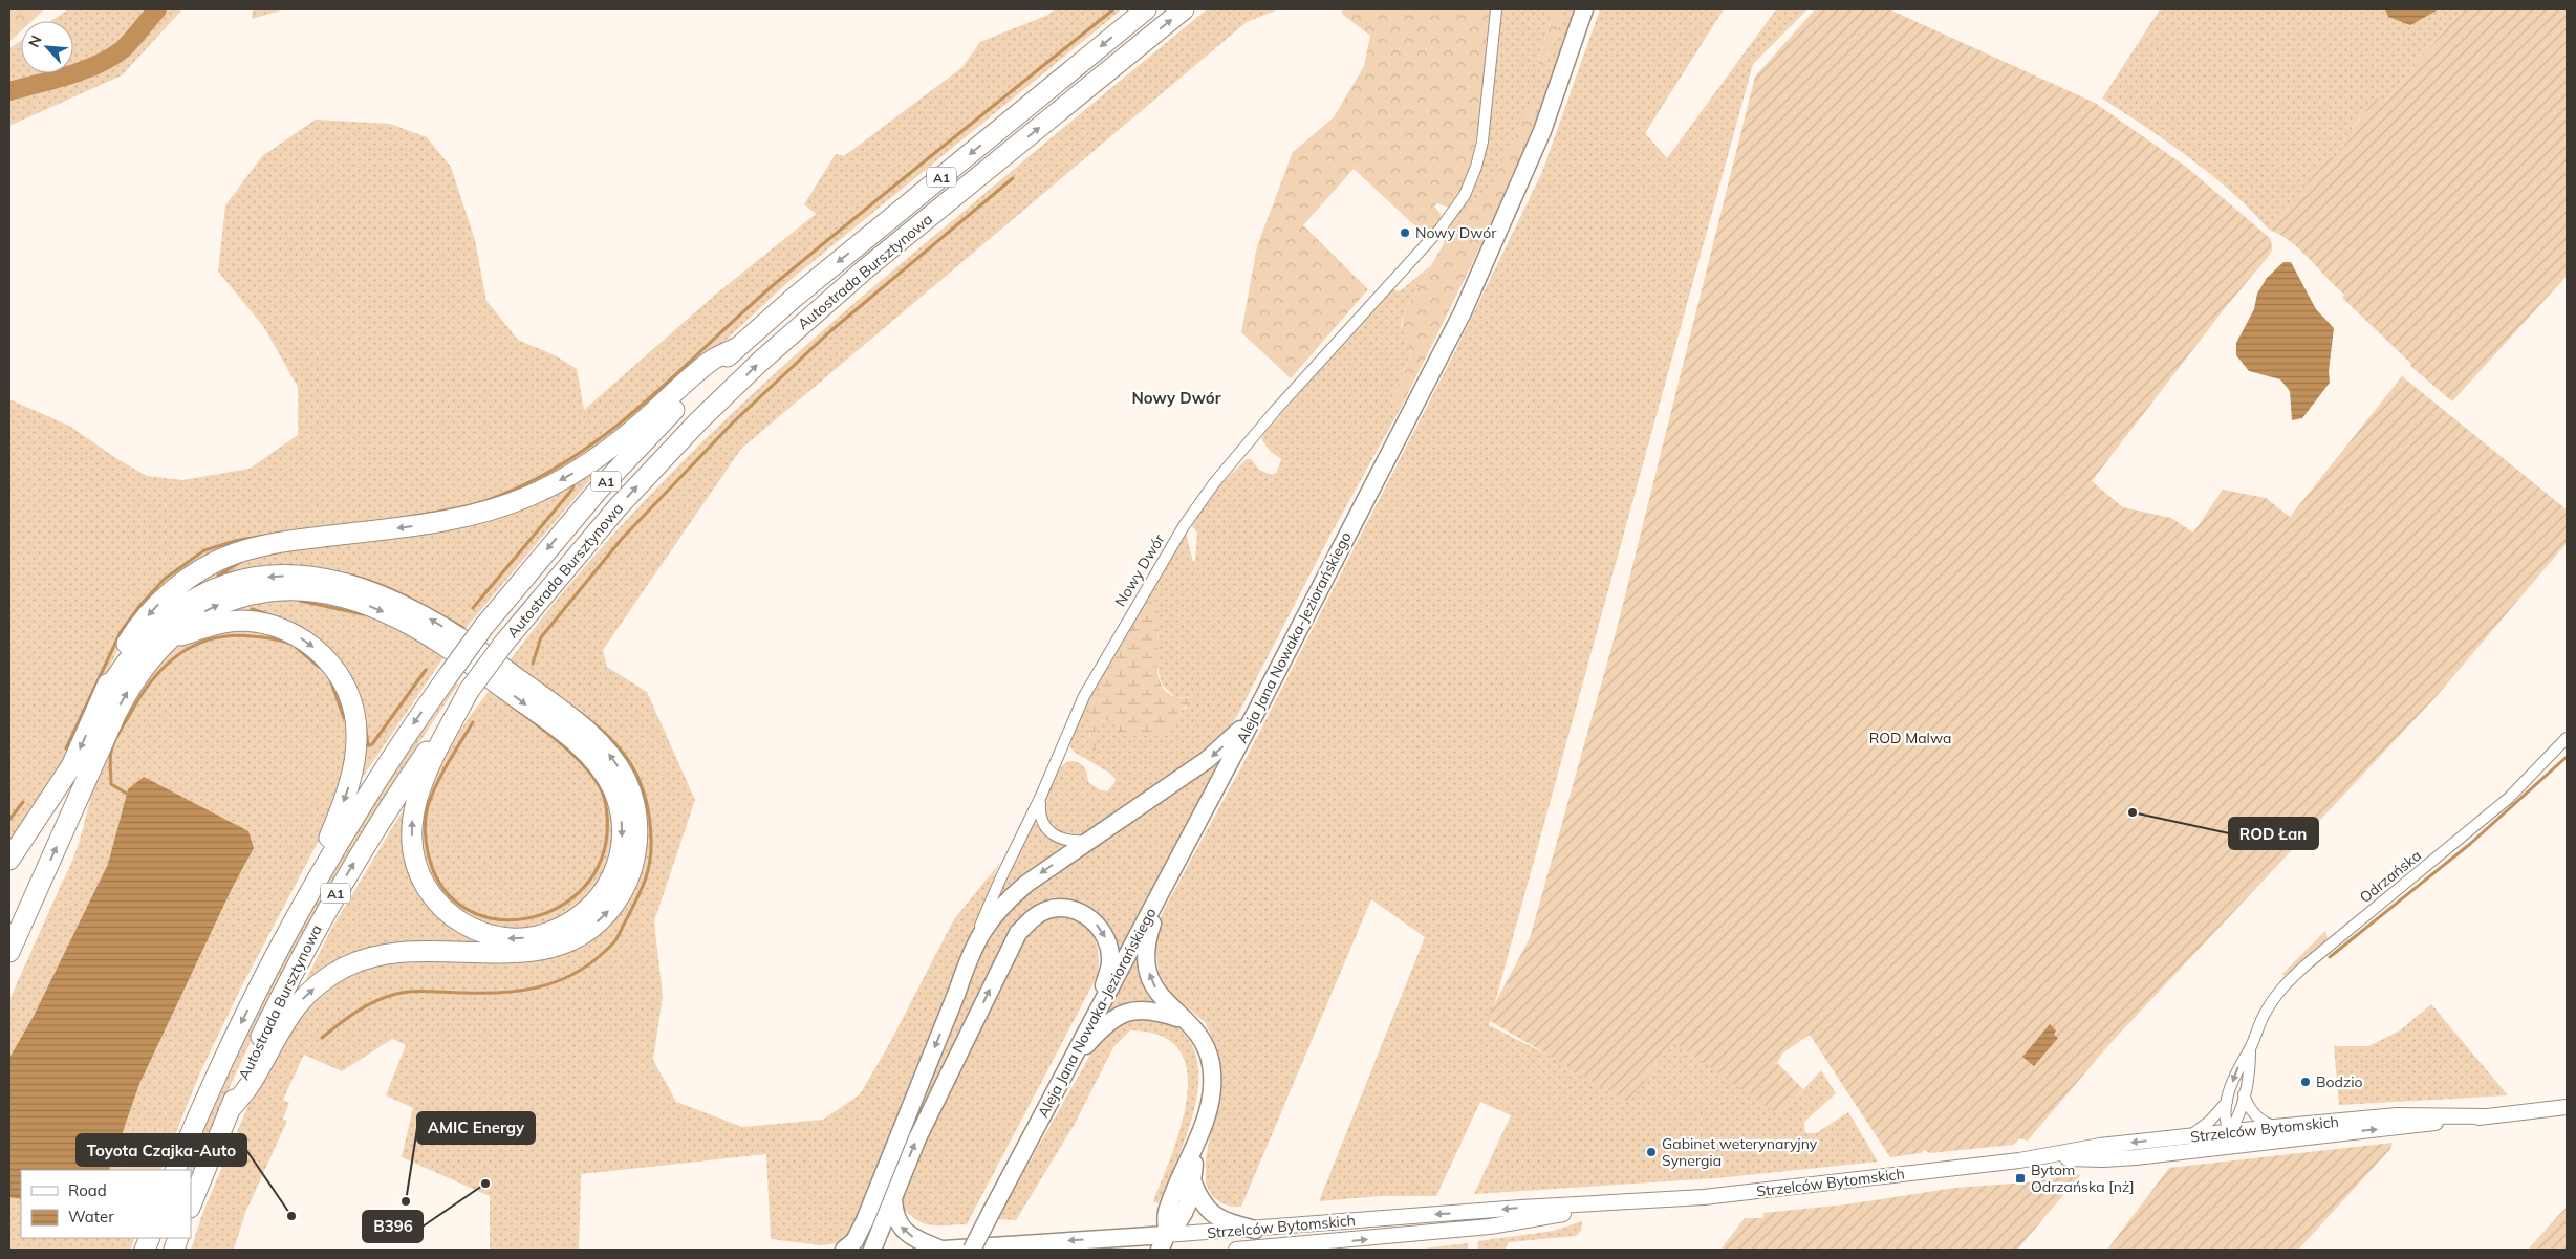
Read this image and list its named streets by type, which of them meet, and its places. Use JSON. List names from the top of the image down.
{
  "streets": {
    "highway": ["A1", "Autostrada Bursztynowa"],
    "main road": ["Aleja Jana Nowaka-Jeziorańskiego", "Strzelców Bytomskich"],
    "street": ["Nowy Dwór", "Odrzańska"]
  },
  "districts": ["Nowy Dwór"],
  "parks": ["ROD Malwa"],
  "places": {
    "other": [
      "Nowy Dwór",
      "ROD Łan",
      "Bodzio",
      "Gabinet weterynaryjny Synergia",
      "B396",
      "AMIC Energy",
      "Toyota Czajka-Auto"
    ],
    "transit": ["Bytom Odrzańska [nż]"]
  },
  "legend": ["Road", "Water"],
  "north": "top left"
}
